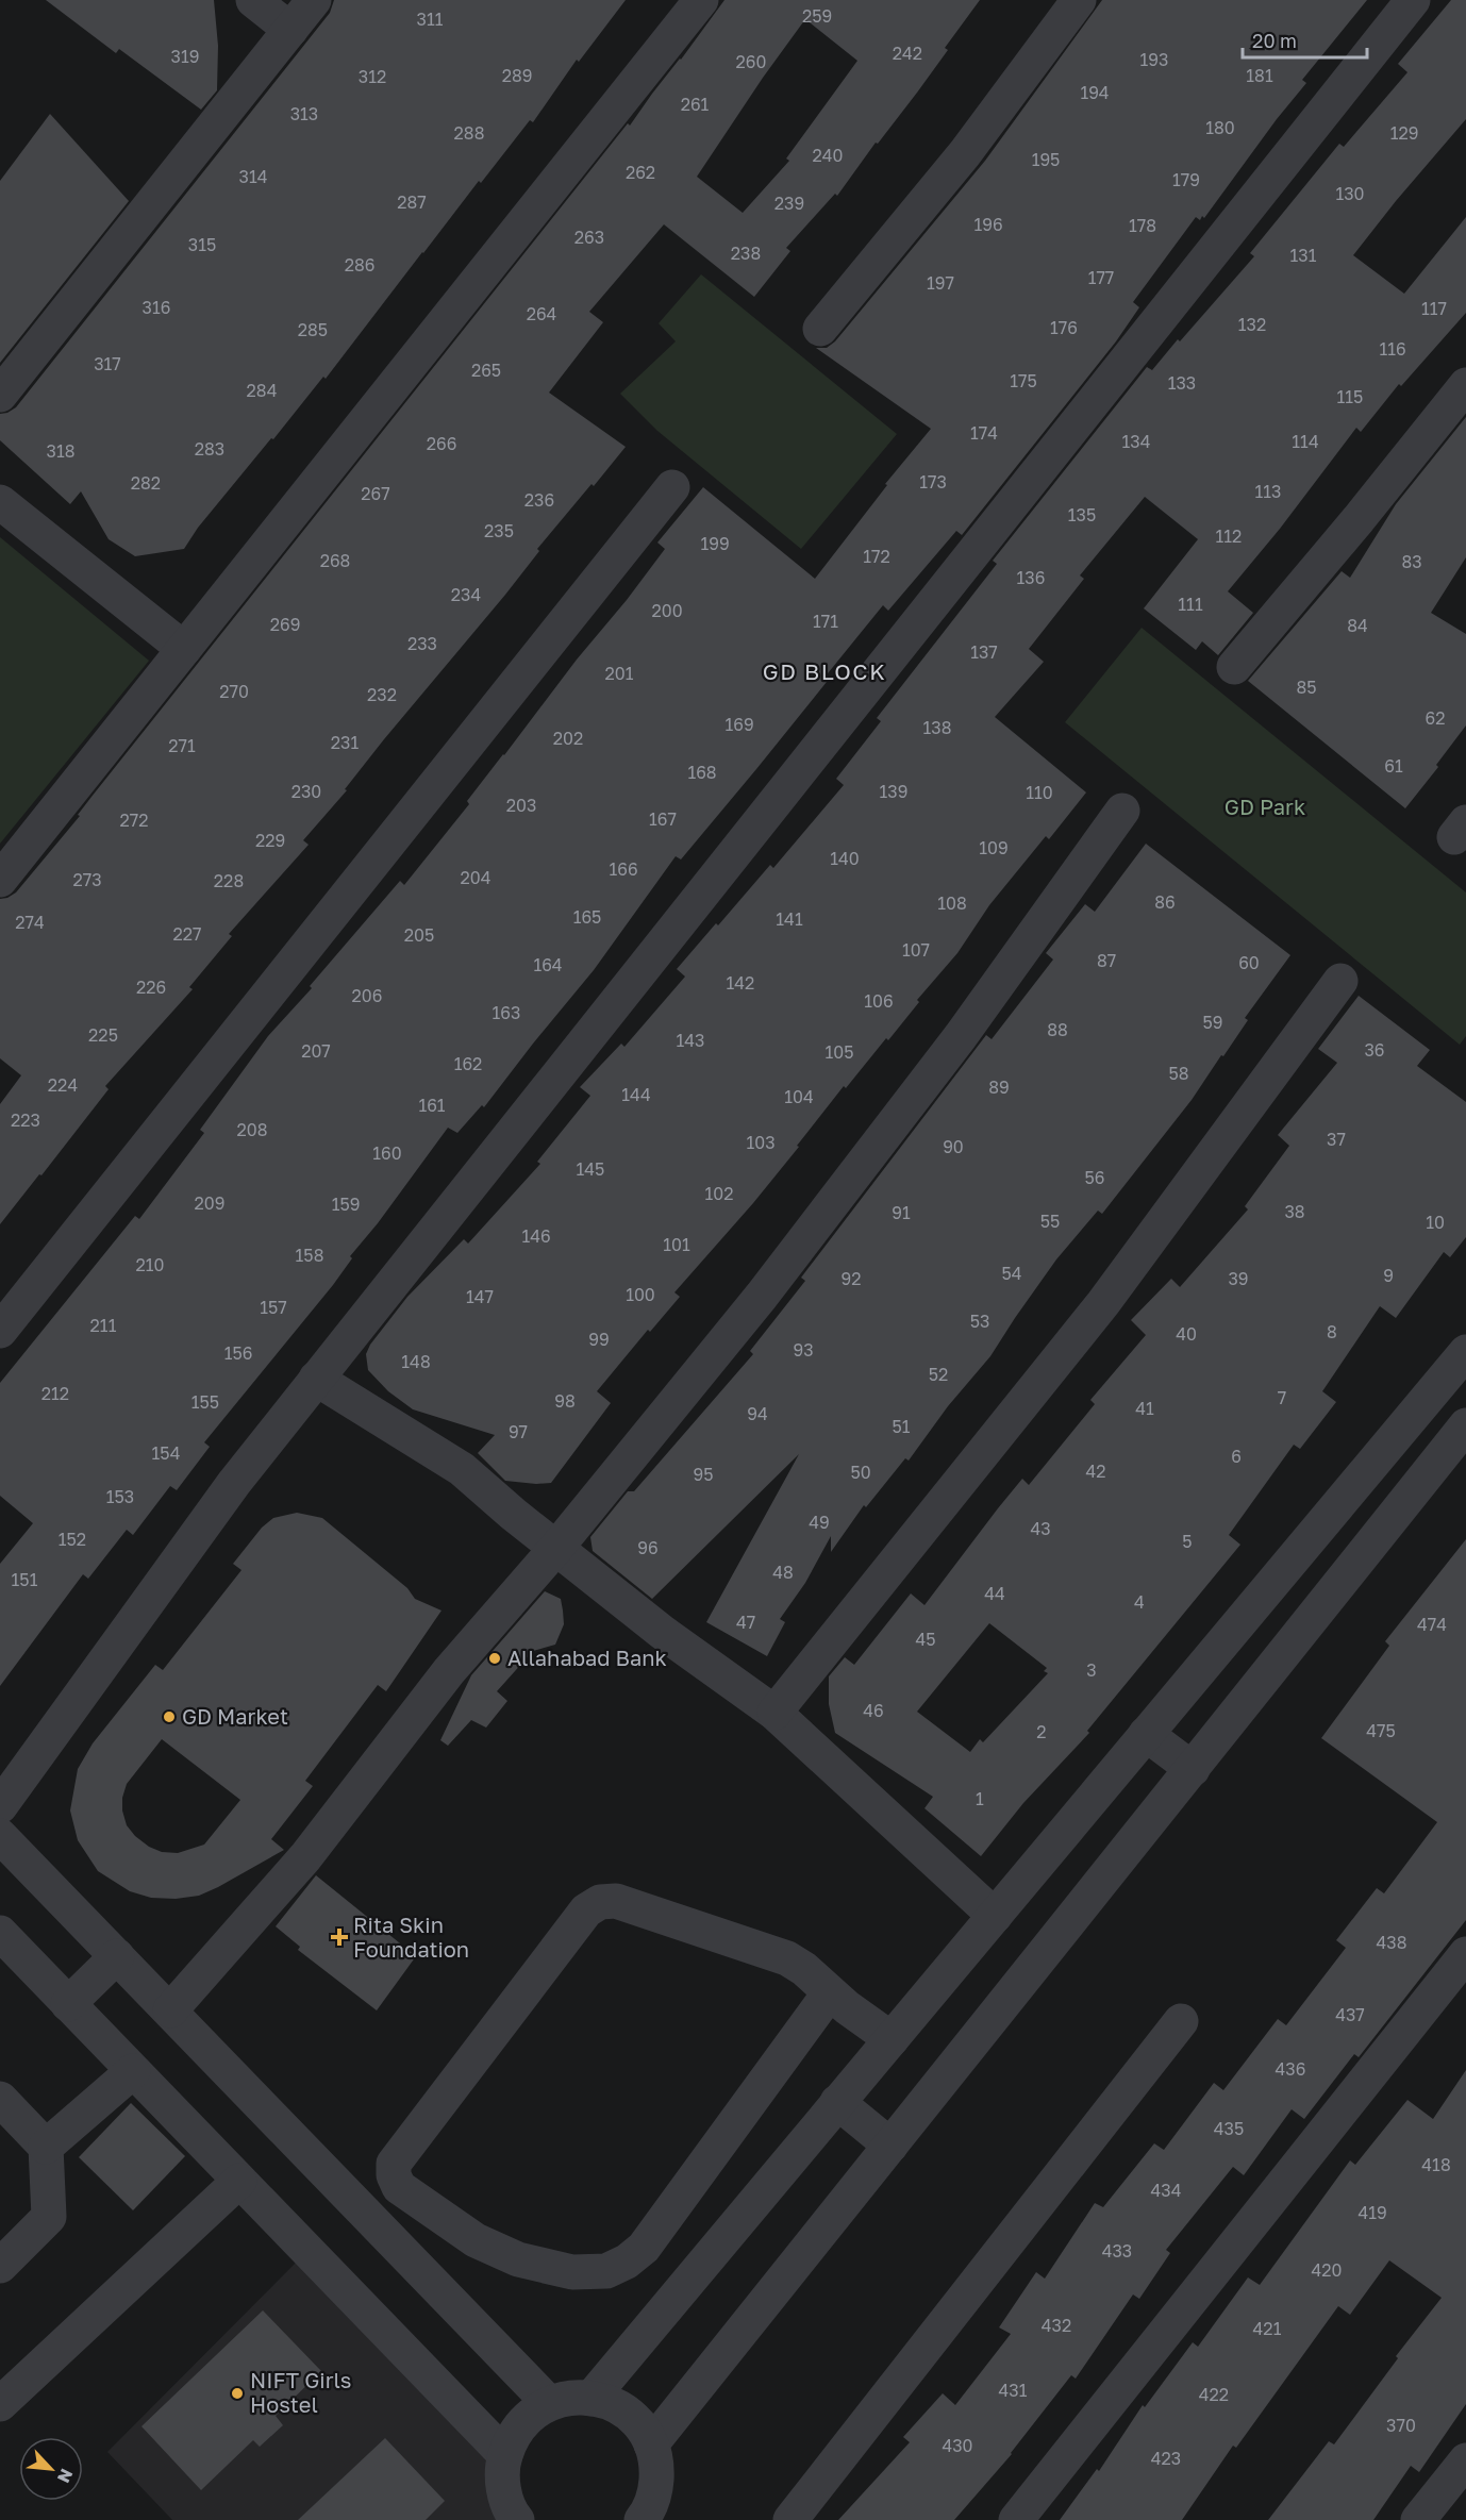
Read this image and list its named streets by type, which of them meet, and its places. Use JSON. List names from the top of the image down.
{
  "districts": ["GD BLOCK"],
  "parks": ["GD Park"],
  "places": {
    "other": ["Allahabad Bank", "GD Market", "NIFT Girls Hostel"],
    "health": ["Rita Skin Foundation"]
  },
  "house_numbers": [
    "259",
    "311",
    "242",
    "319",
    "193",
    "260",
    "289",
    "181",
    "312",
    "194",
    "261",
    "313",
    "180",
    "288",
    "129",
    "240",
    "195",
    "262",
    "314",
    "179",
    "130",
    "287",
    "239",
    "196",
    "178",
    "263",
    "315",
    "238",
    "131",
    "286",
    "177",
    "197",
    "316",
    "117",
    "264",
    "132",
    "176",
    "285",
    "116",
    "317",
    "265",
    "175",
    "133",
    "284",
    "115",
    "174",
    "134",
    "114",
    "266",
    "283",
    "318",
    "173",
    "282",
    "113",
    "267",
    "236",
    "135",
    "235",
    "112",
    "199",
    "172",
    "268",
    "83",
    "136",
    "234",
    "111",
    "200",
    "171",
    "269",
    "84",
    "233",
    "137",
    "201",
    "85",
    "270",
    "232",
    "62",
    "169",
    "138",
    "202",
    "231",
    "271",
    "61",
    "168",
    "230",
    "139",
    "110",
    "203",
    "167",
    "272",
    "229",
    "109",
    "140",
    "166",
    "204",
    "273",
    "228",
    "86",
    "108",
    "165",
    "141",
    "274",
    "227",
    "205",
    "107",
    "87",
    "60",
    "164",
    "142",
    "226",
    "206",
    "106",
    "163",
    "59",
    "88",
    "225",
    "143",
    "36",
    "207",
    "105",
    "162",
    "58",
    "224",
    "89",
    "144",
    "104",
    "161",
    "223",
    "208",
    "37",
    "103",
    "90",
    "160",
    "145",
    "56",
    "102",
    "209",
    "159",
    "38",
    "91",
    "55",
    "10",
    "146",
    "101",
    "158",
    "210",
    "54",
    "9",
    "92",
    "39",
    "100",
    "147",
    "157",
    "53",
    "211",
    "8",
    "40",
    "99",
    "93",
    "156",
    "148",
    "52",
    "212",
    "7",
    "98",
    "155",
    "41",
    "94",
    "51",
    "97",
    "154",
    "6",
    "42",
    "50",
    "95",
    "153",
    "49",
    "43",
    "152",
    "5",
    "96",
    "48",
    "151",
    "44",
    "4",
    "47",
    "474",
    "45",
    "3",
    "46",
    "475",
    "2",
    "1",
    "438",
    "437",
    "436",
    "435",
    "418",
    "434",
    "419",
    "433",
    "420",
    "432",
    "421",
    "431",
    "422",
    "370",
    "430",
    "423"
  ],
  "scale_bar": "20 m",
  "north": "bottom right"
}
